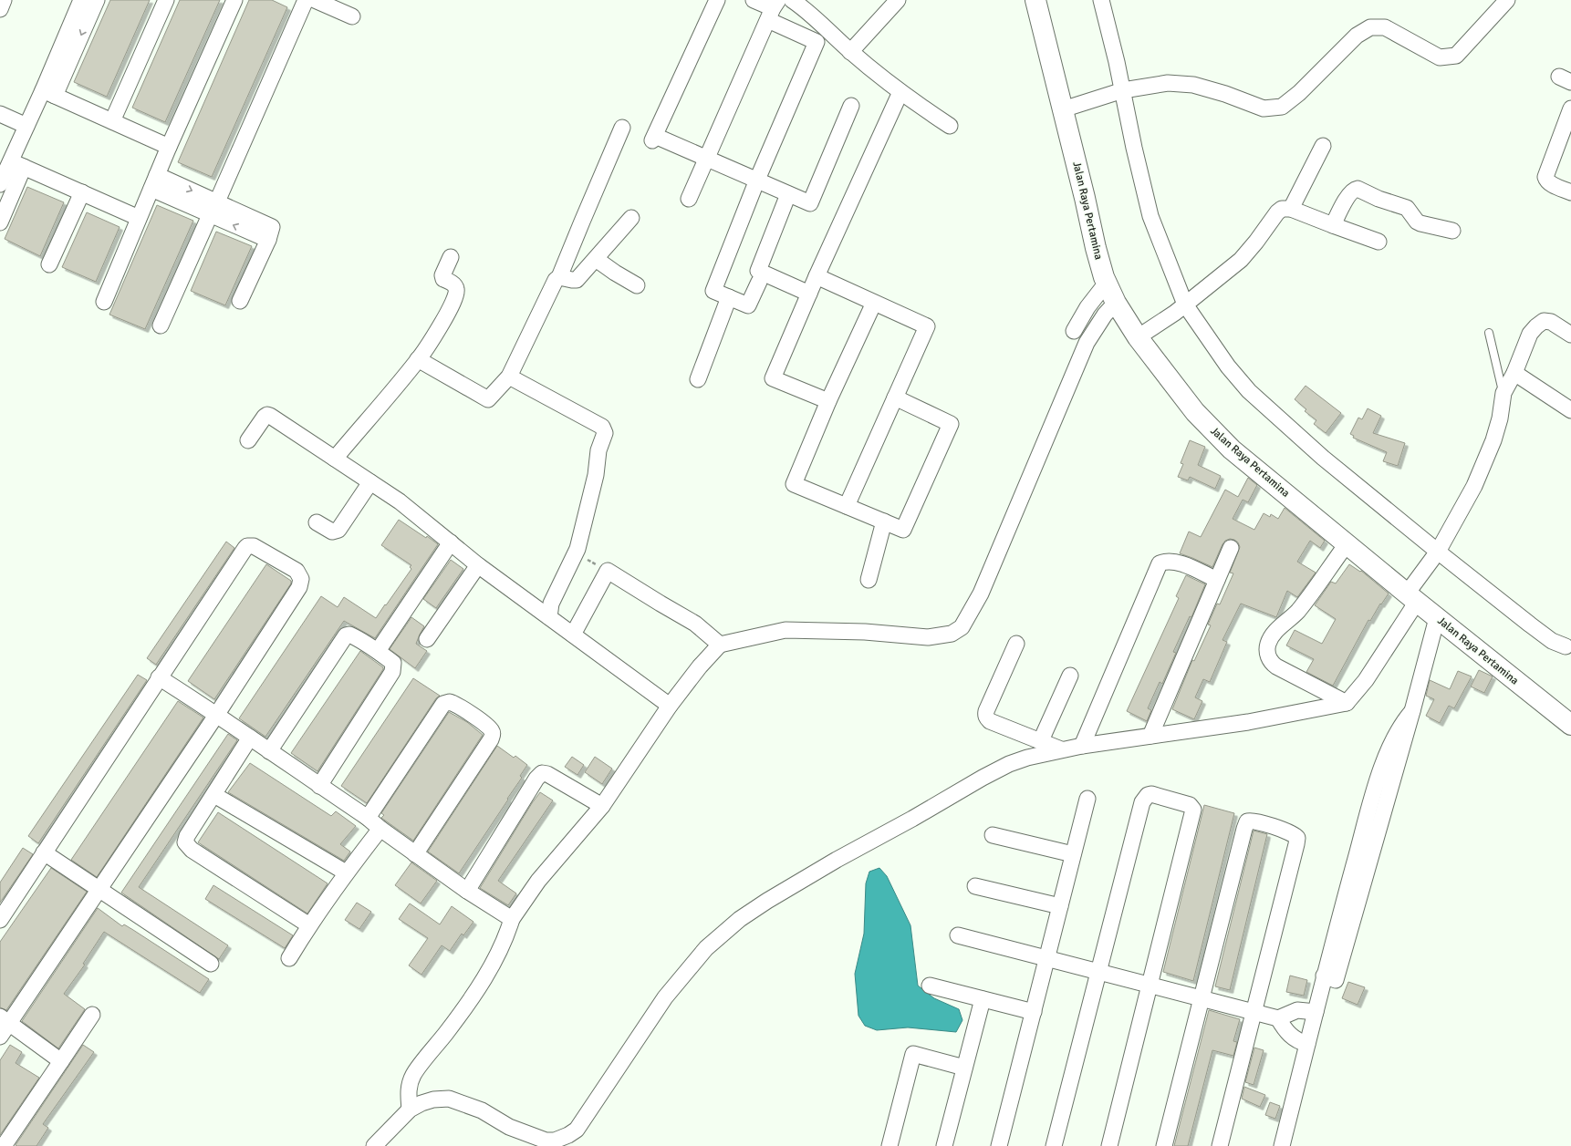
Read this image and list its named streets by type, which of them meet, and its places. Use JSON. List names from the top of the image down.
{
  "streets": {
    "main road": ["Jalan Raya Pertamina"]
  }
}
